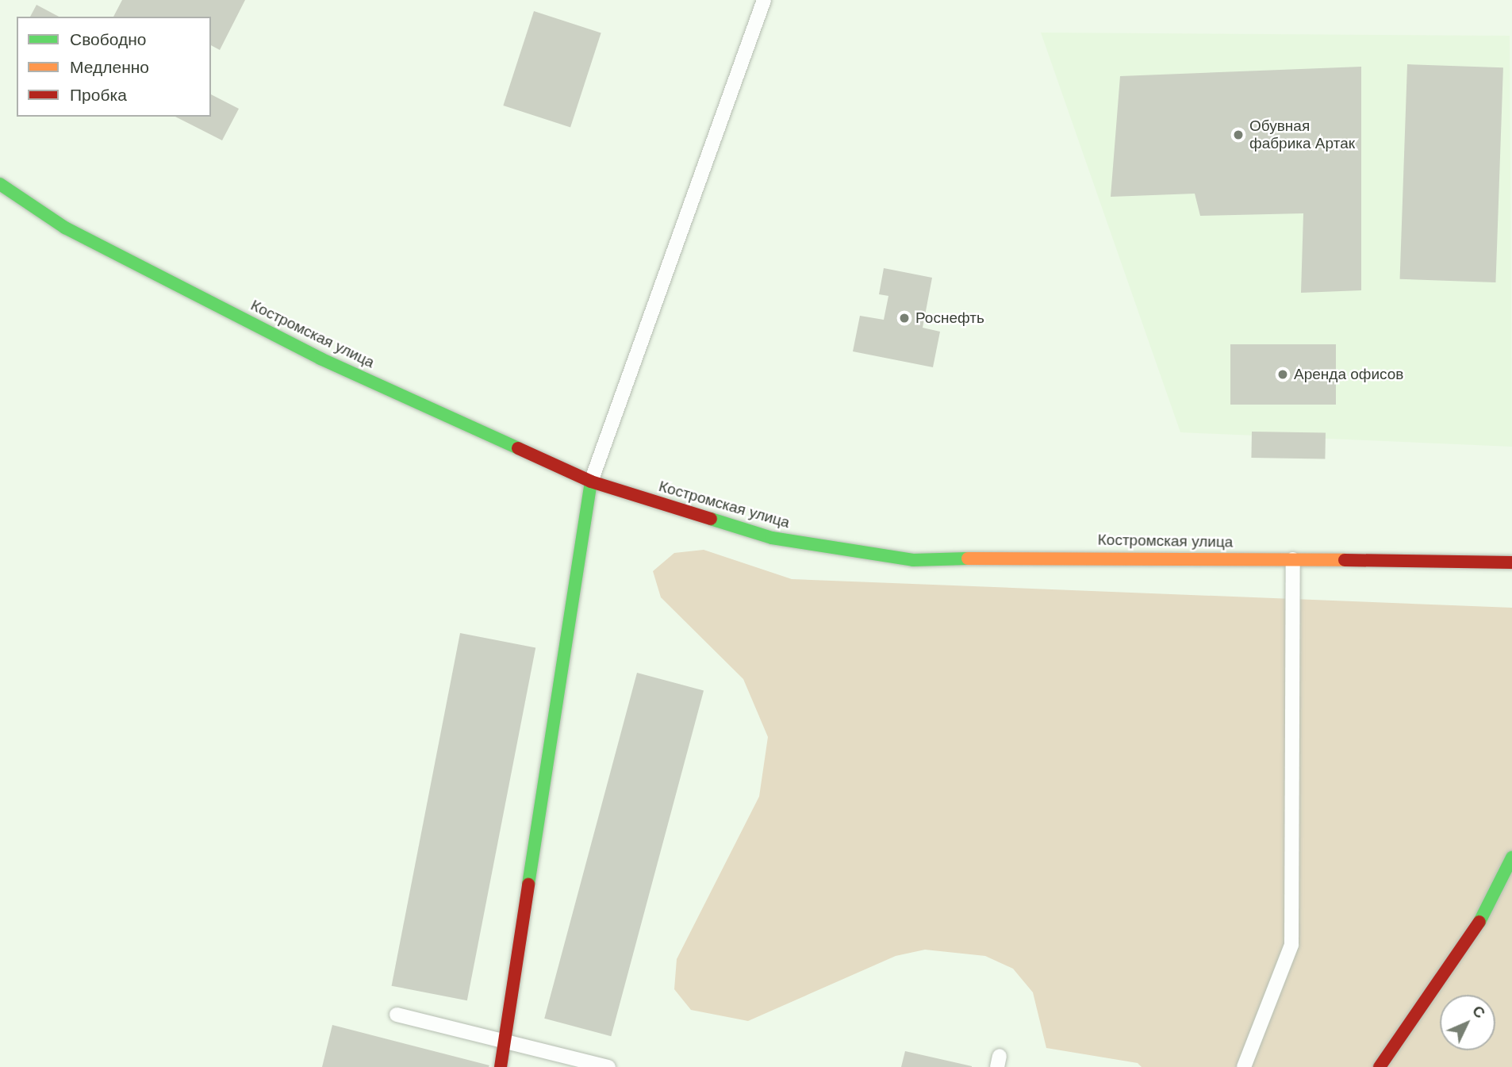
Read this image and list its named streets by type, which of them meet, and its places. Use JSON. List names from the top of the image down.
{
  "streets": {
    "main road": ["Костромская улица"]
  },
  "places": ["Обувная фабрика Артак", "Роснефть", "Аренда офисов"],
  "legend": ["Свободно", "Медленно", "Пробка"],
  "north": "top right"
}
